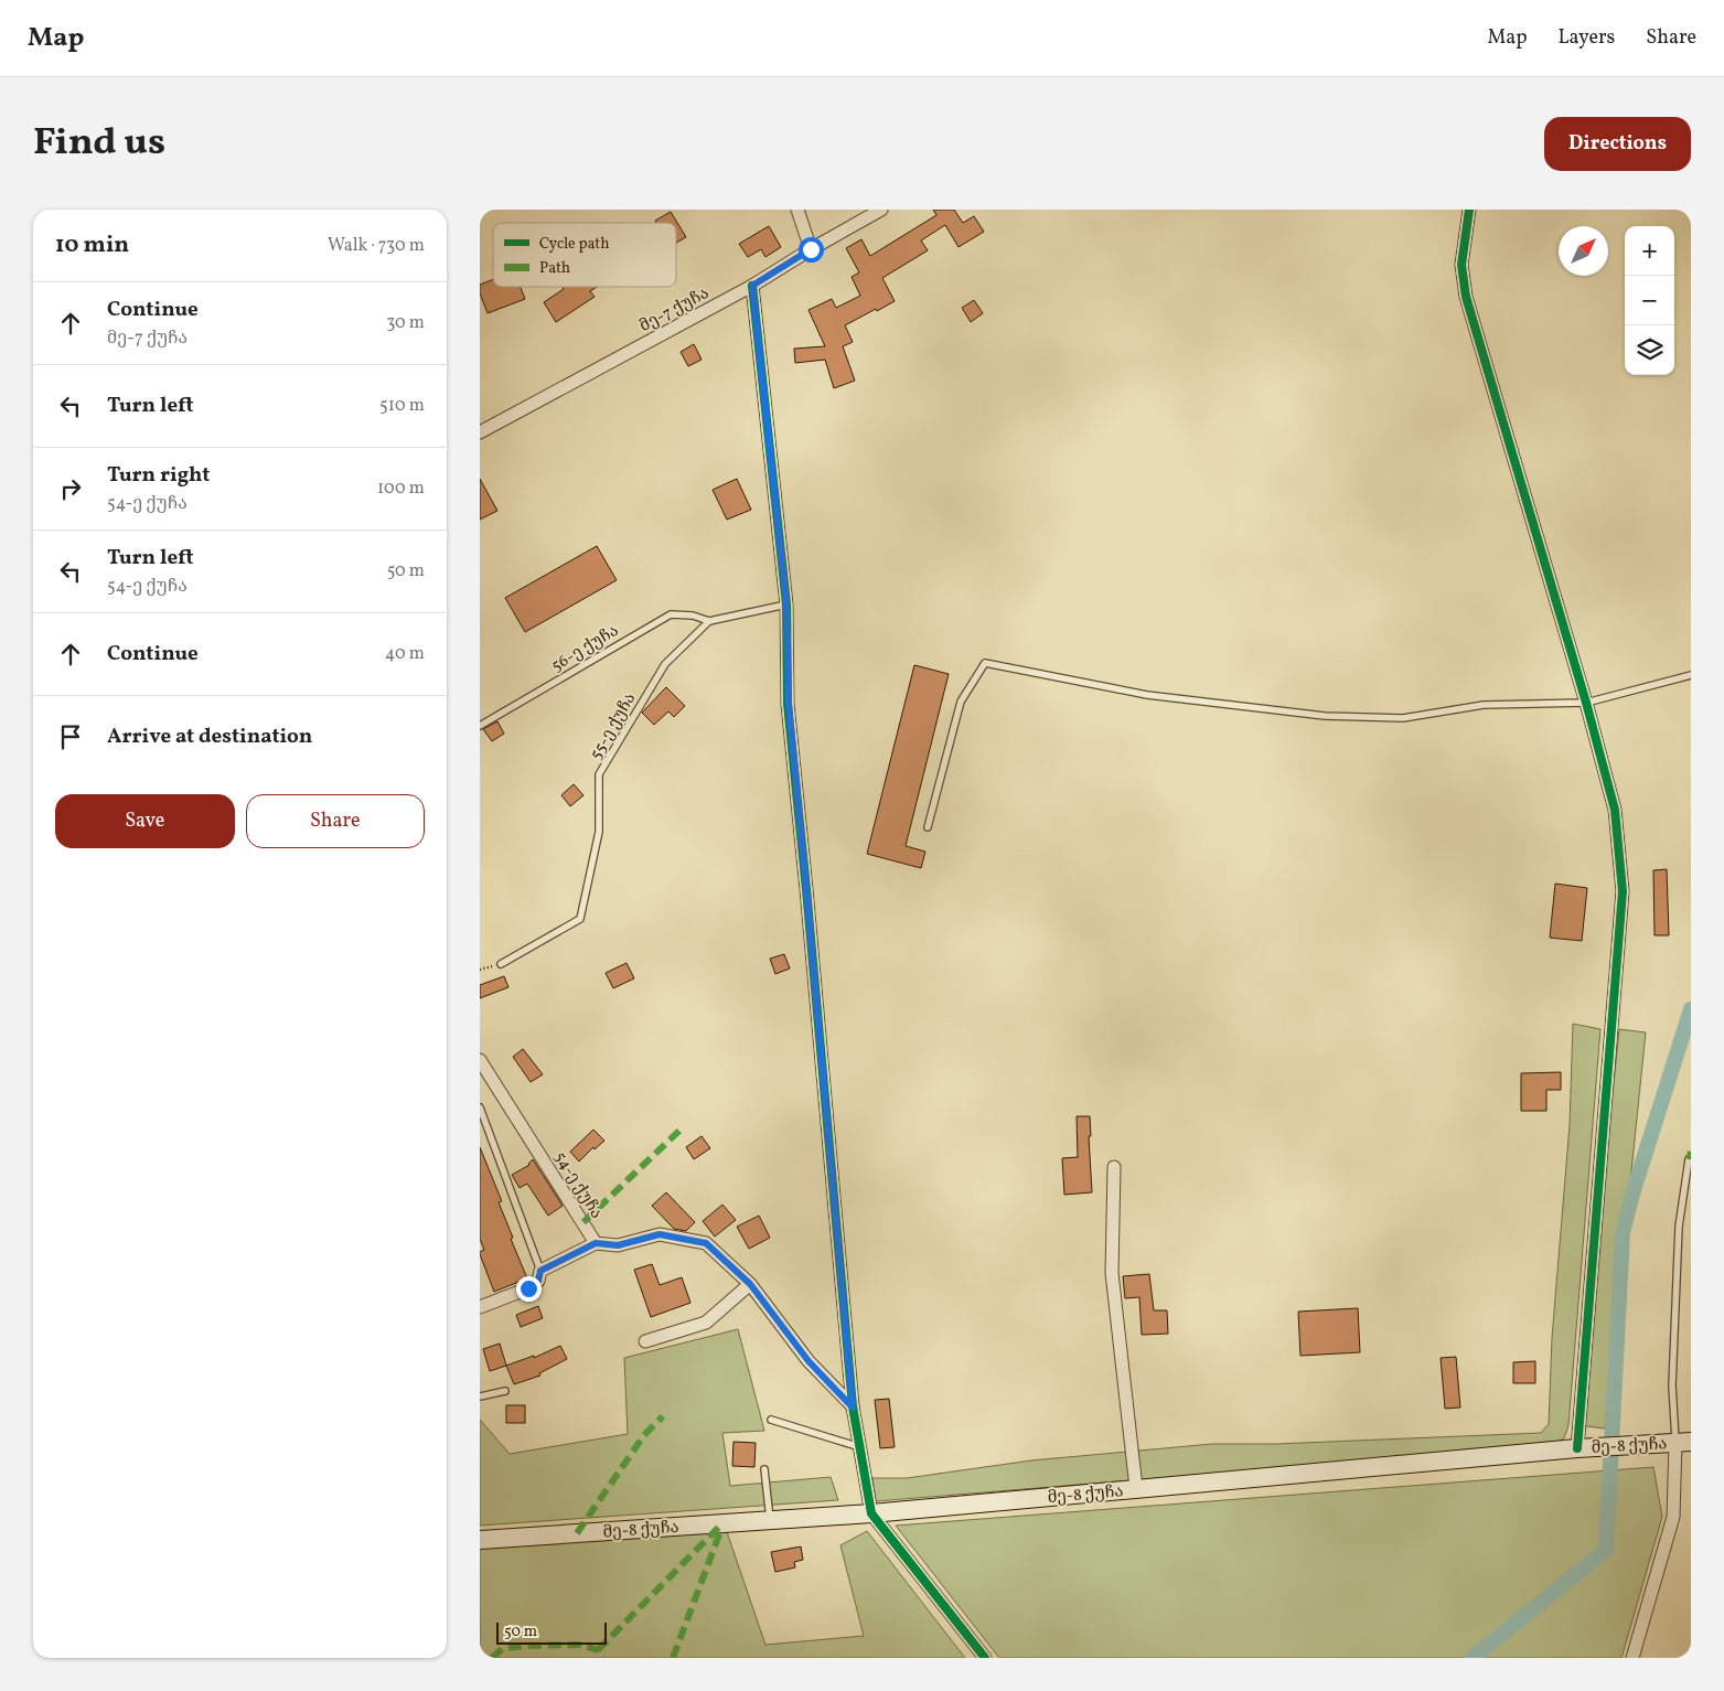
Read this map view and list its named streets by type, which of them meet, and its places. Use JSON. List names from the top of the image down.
{
  "streets": {
    "street": ["მე-7 ქუჩა", "54-ე ქუჩა", "მე-8 ქუჩა"],
    "lane": ["56-ე ქუჩა", "55-ე ქუჩა"]
  },
  "crossings": [
    ["56-ე ქუჩა", "55-ე ქუჩა"]
  ],
  "legend": ["Cycle path", "Path"],
  "scale_bar": "50 m",
  "north": "top right",
  "page": {
    "header": "Map",
    "nav": ["Map", "Layers", "Share"],
    "title": "Find us",
    "buttons": [
      "Directions",
      ["Save", "Share"]
    ],
    "heading": ["10 min", "Walk · 730 m"],
    "map_buttons": ["+", "−"],
    "list": [
      ["Continue", "მე-7 ქუჩა", "30 m"],
      ["Turn left", "510 m"],
      ["Turn right", "54-ე ქუჩა", "100 m"],
      ["Turn left", "54-ე ქუჩა", "50 m"],
      ["Continue", "40 m"],
      "Arrive at destination"
    ],
    "scale": "50 m"
  }
}
